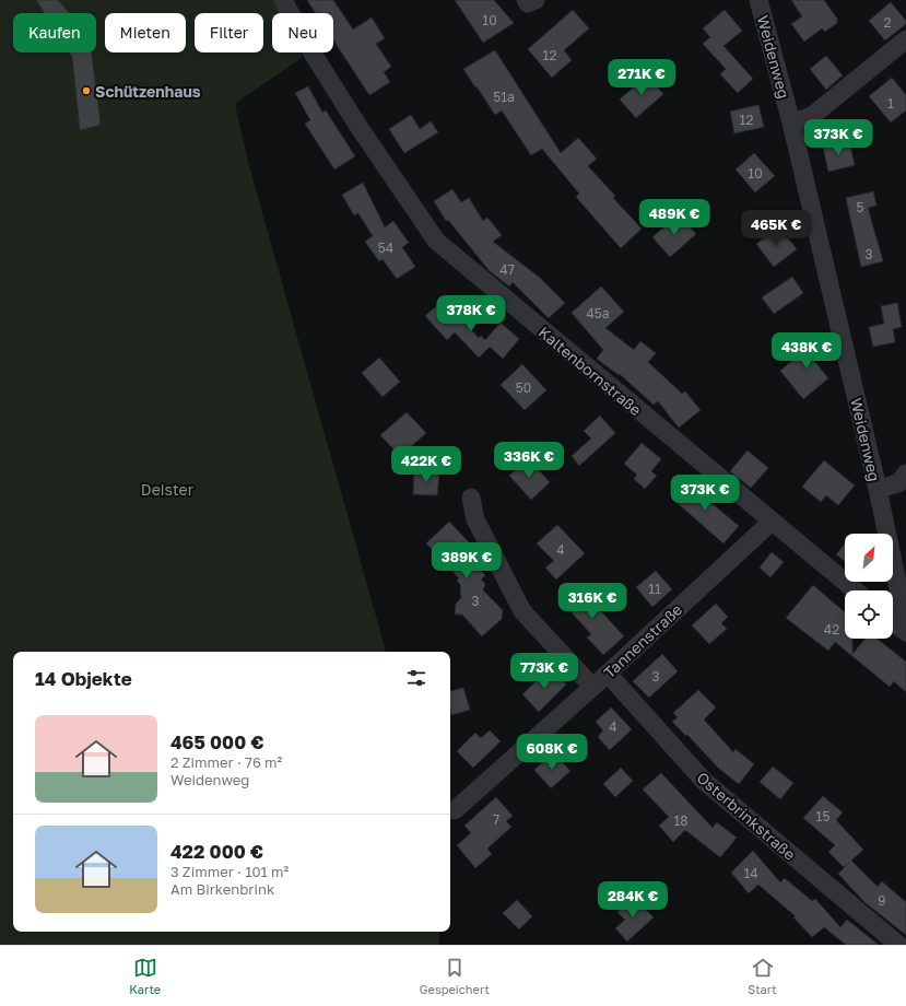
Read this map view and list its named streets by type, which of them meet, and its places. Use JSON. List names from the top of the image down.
{
  "streets": {
    "street": [
      "Weidenweg",
      "Kaltenbornstraße",
      "Tannenstraße",
      "Osterbrinkstraße"
    ]
  },
  "crossings": [
    ["Kaltenbornstraße", "Tannenstraße"],
    ["Tannenstraße", "Osterbrinkstraße"]
  ],
  "parks": ["Deister"],
  "places": ["Schützenhaus"],
  "house_numbers": [
    "10",
    "2",
    "12",
    "51a",
    "1",
    "12",
    "10",
    "5",
    "54",
    "3",
    "47",
    "45a",
    "50",
    "4",
    "11",
    "3",
    "42",
    "3",
    "4",
    "15",
    "7",
    "18",
    "14",
    "9"
  ],
  "north": "top right",
  "page": {
    "chip": [
      "Kaufen",
      "Mieten",
      "Filter",
      "Neu"
    ],
    "price": [
      "271K €",
      "373K €",
      "489K €",
      "465K €",
      "378K €",
      "438K €",
      "336K €",
      "422K €",
      "373K €",
      "389K €",
      "316K €",
      "773K €",
      "608K €",
      "284K €"
    ],
    "heading": "14 Objekte",
    "list": [
      {
        "name": "465 000 €",
        "note": "2 Zimmer · 76 m² · Weidenweg"
      },
      {
        "name": "422 000 €",
        "note": "3 Zimmer · 101 m² · Am Birkenbrink"
      }
    ],
    "tabs": ["Karte", "Gespeichert", "Start"]
  }
}
